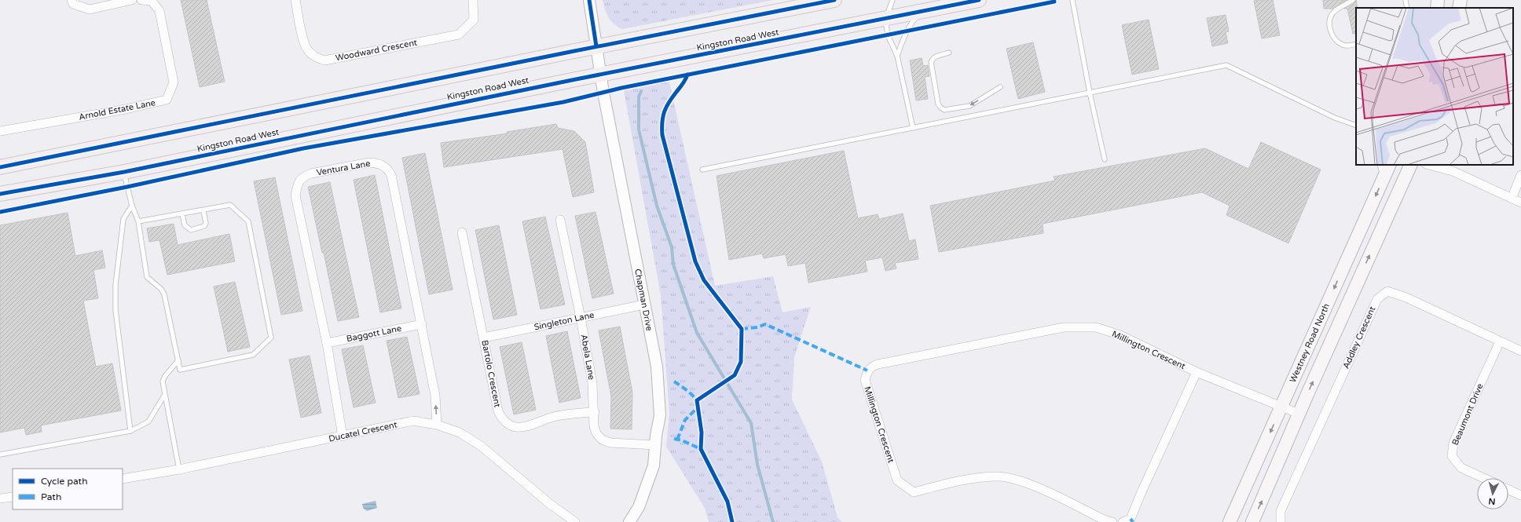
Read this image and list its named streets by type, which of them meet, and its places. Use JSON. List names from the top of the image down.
{
  "streets": {
    "main road": ["Kingston Road West", "Westney Road North"],
    "street": [
      "Woodward Crescent",
      "Arnold Estate Lane",
      "Ventura Lane",
      "Chapman Drive",
      "Singleton Lane",
      "Baggott Lane",
      "Addley Crescent",
      "Millington Crescent",
      "Abela Lane",
      "Bartolo Crescent",
      "Beaumont Drive",
      "Ducatel Crescent"
    ]
  },
  "crossings": [
    ["Kingston Road West", "Chapman Drive"],
    ["Ventura Lane", "Baggott Lane"],
    ["Ventura Lane", "Ducatel Crescent"],
    ["Chapman Drive", "Singleton Lane"],
    ["Chapman Drive", "Abela Lane"],
    ["Singleton Lane", "Abela Lane"],
    ["Singleton Lane", "Bartolo Crescent"],
    ["Addley Crescent", "Beaumont Drive"],
    ["Westney Road North", "Millington Crescent"],
    ["Abela Lane", "Bartolo Crescent"]
  ],
  "legend": ["Cycle path", "Path"],
  "north": "bottom"
}
